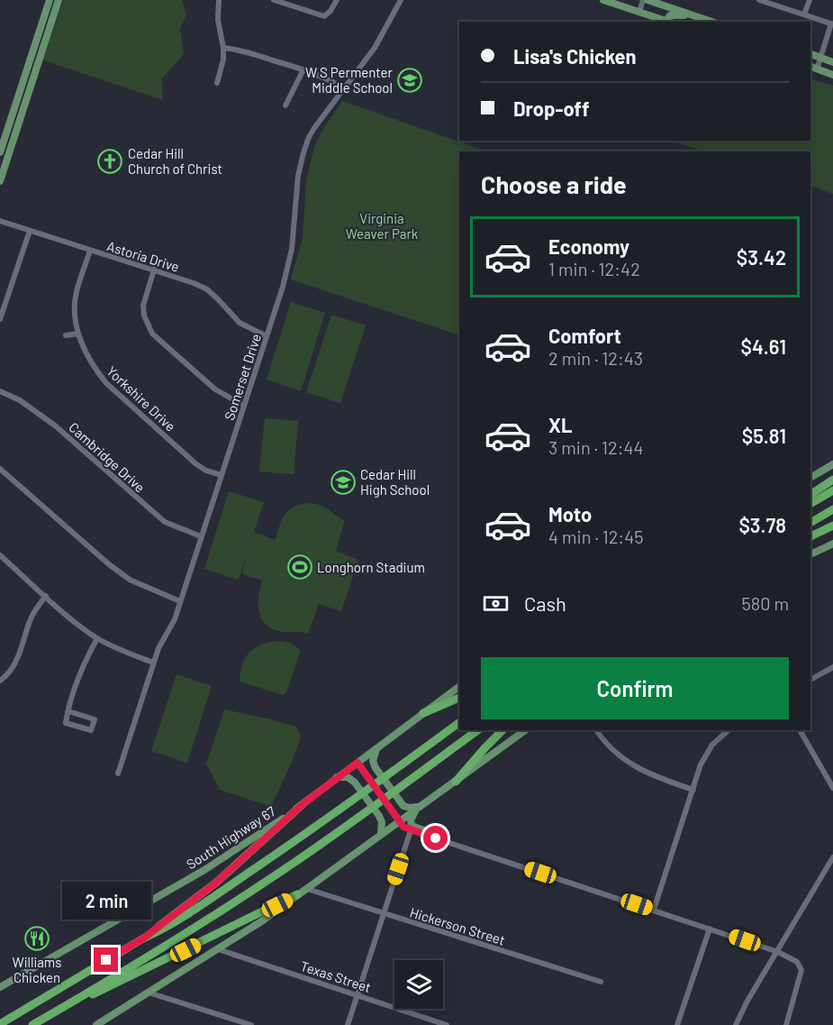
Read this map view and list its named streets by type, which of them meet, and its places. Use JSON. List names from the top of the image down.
{
  "streets": {
    "main road": ["South Highway 67"],
    "street": [
      "Astoria Drive",
      "Somerset Drive",
      "Yorkshire Drive",
      "Cambridge Drive",
      "Hickerson Street",
      "Texas Street"
    ]
  },
  "crossings": [
    ["Astoria Drive", "Somerset Drive"],
    ["Astoria Drive", "Yorkshire Drive"],
    ["Somerset Drive", "Yorkshire Drive"],
    ["Somerset Drive", "Cambridge Drive"]
  ],
  "parks": ["Virginia Weaver Park"],
  "places": {
    "school or university": ["W S Permenter Middle School", "Cedar Hill High School"],
    "church": ["Cedar Hill Church of Christ"],
    "sports": ["Longhorn Stadium"],
    "restaurant": ["Williams Chicken"]
  },
  "page": {
    "banner": ["Lisa's Chicken", "Drop-off"],
    "heading": "Choose a ride",
    "list": [
      {
        "name": "Economy",
        "note": "1 min · 12:42",
        "value": "$3.42"
      },
      {
        "name": "Comfort",
        "note": "2 min · 12:43",
        "value": "$4.61"
      },
      {
        "name": "XL",
        "note": "3 min · 12:44",
        "value": "$5.81"
      },
      {
        "name": "Moto",
        "note": "4 min · 12:45",
        "value": "$3.78"
      }
    ],
    "pay": ["Cash", "580 m"],
    "buttons": "Confirm",
    "bubble": "2 min"
  }
}
